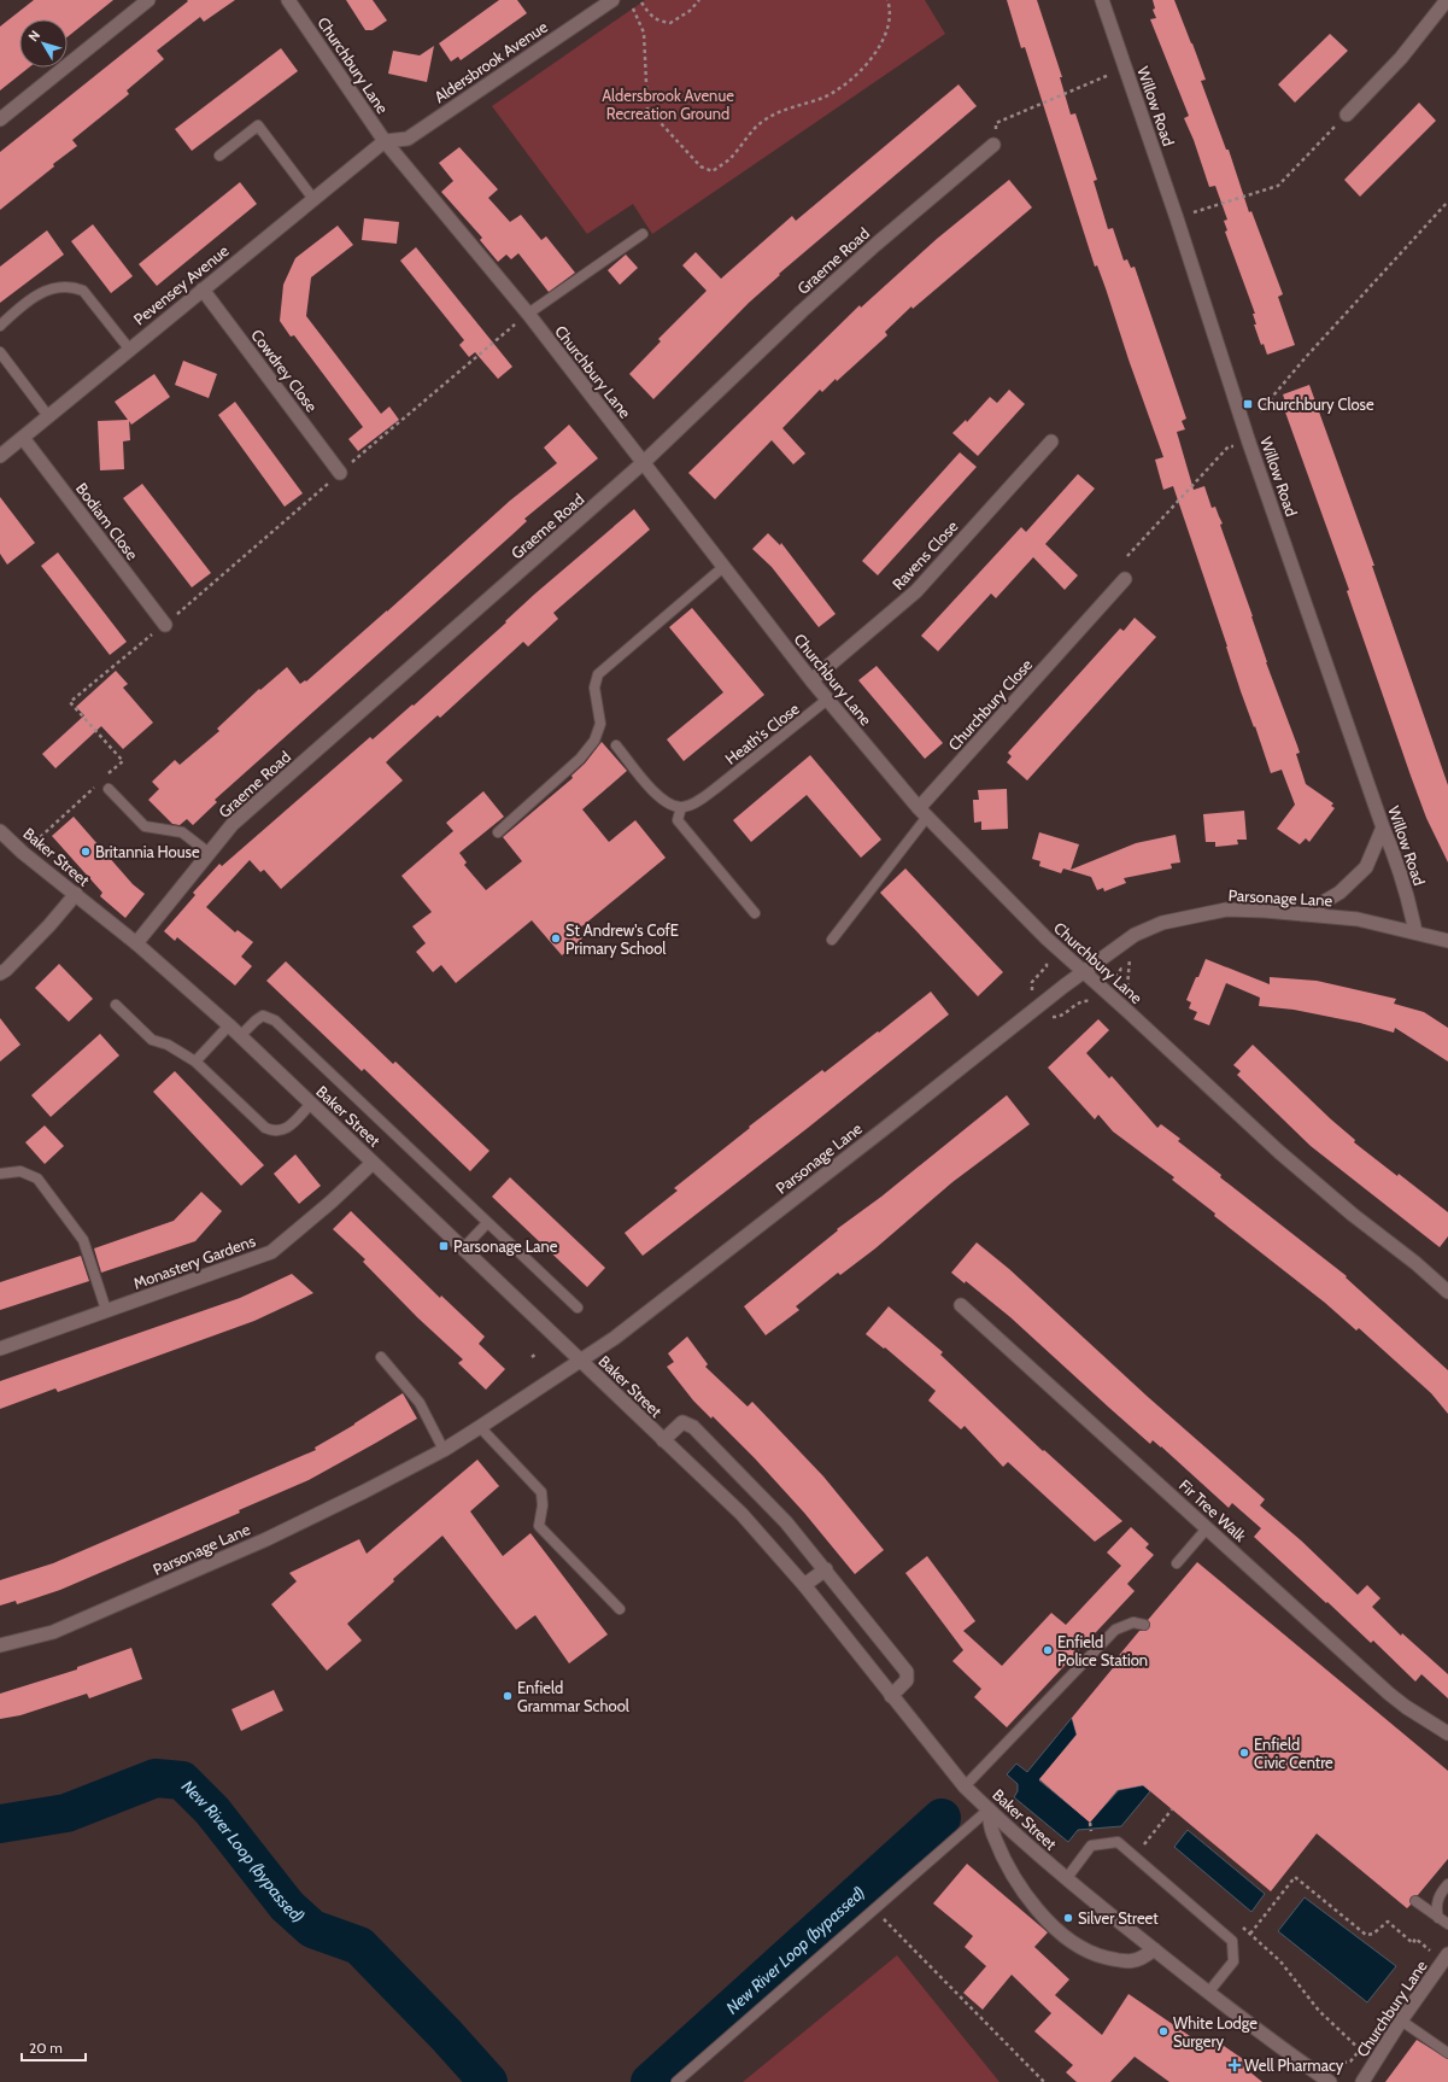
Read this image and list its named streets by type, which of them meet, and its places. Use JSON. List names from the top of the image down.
{
  "streets": {
    "street": [
      "Aldersbrook Avenue",
      "Churchbury Lane",
      "Willow Road",
      "Graeme Road",
      "Pevensey Avenue",
      "Cowdrey Close",
      "Bodiam Close",
      "Ravens Close",
      "Churchbury Close",
      "Baker Street",
      "Parsonage Lane",
      "Monastery Gardens",
      "Fir Tree Walk"
    ],
    "lane": ["Heath's Close"]
  },
  "crossings": [
    ["Aldersbrook Avenue", "Churchbury Lane"],
    ["Aldersbrook Avenue", "Pevensey Avenue"],
    ["Churchbury Lane", "Graeme Road"],
    ["Churchbury Lane", "Pevensey Avenue"],
    ["Churchbury Lane", "Ravens Close"],
    ["Churchbury Lane", "Churchbury Close"],
    ["Churchbury Lane", "Heath's Close"],
    ["Churchbury Lane", "Parsonage Lane"],
    ["Willow Road", "Parsonage Lane"],
    ["Graeme Road", "Baker Street"],
    ["Pevensey Avenue", "Cowdrey Close"],
    ["Pevensey Avenue", "Bodiam Close"],
    ["Baker Street", "Parsonage Lane"],
    ["Baker Street", "Monastery Gardens"]
  ],
  "water": ["New River Loop (bypassed)"],
  "parks": ["Aldersbrook Avenue Recreation Ground"],
  "places": {
    "transit": ["Churchbury Close", "Parsonage Lane"],
    "other": [
      "Britannia House",
      "St Andrew's CofE Primary School",
      "Enfield Police Station",
      "Enfield Grammar School",
      "Enfield Civic Centre",
      "Silver Street",
      "White Lodge Surgery"
    ],
    "health": ["Well Pharmacy"]
  },
  "scale_bar": "20 m",
  "north": "top left"
}
